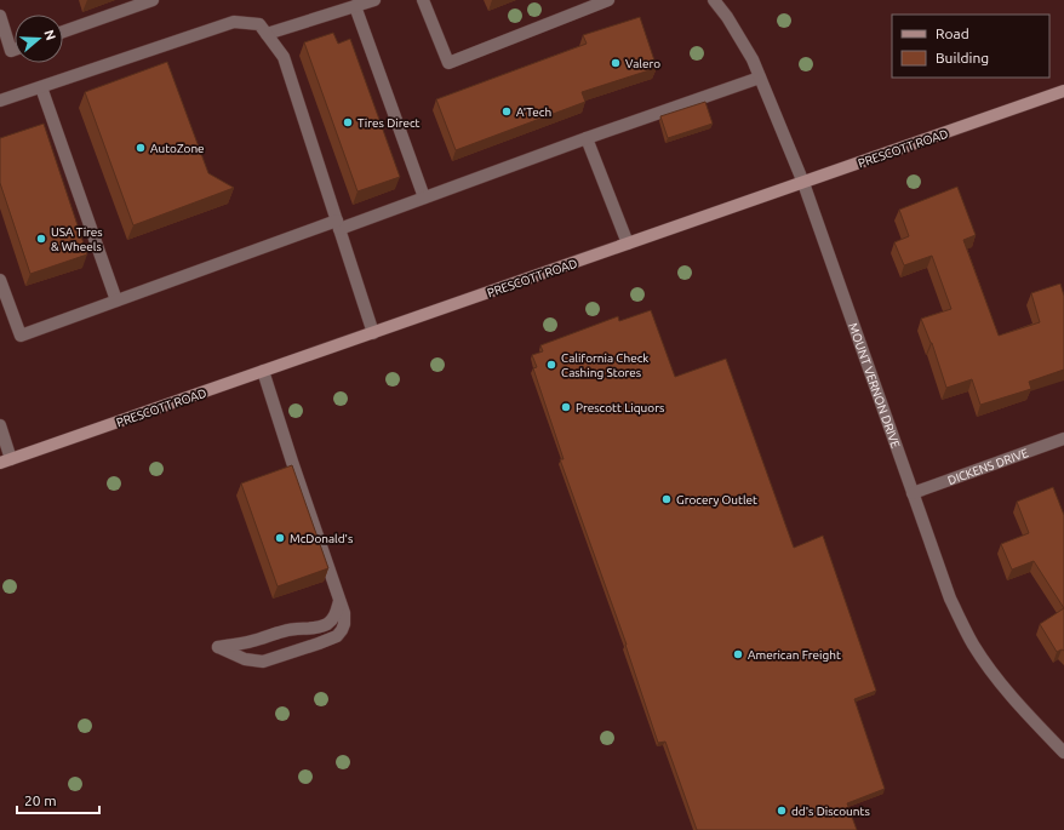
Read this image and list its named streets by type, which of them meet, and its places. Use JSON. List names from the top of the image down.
{
  "streets": {
    "main road": ["PRESCOTT ROAD"],
    "street": ["MOUNT VERNON DRIVE", "DICKENS DRIVE"]
  },
  "crossings": [
    ["PRESCOTT ROAD", "MOUNT VERNON DRIVE"],
    ["MOUNT VERNON DRIVE", "DICKENS DRIVE"]
  ],
  "places": [
    "Valero",
    "A'Tech",
    "Tires Direct",
    "AutoZone",
    "USA Tires & Wheels",
    "California Check Cashing Stores",
    "Prescott Liquors",
    "Grocery Outlet",
    "McDonald's",
    "American Freight",
    "dd's Discounts"
  ],
  "legend": ["Road", "Building"],
  "scale_bar": "20 m",
  "north": "right"
}
